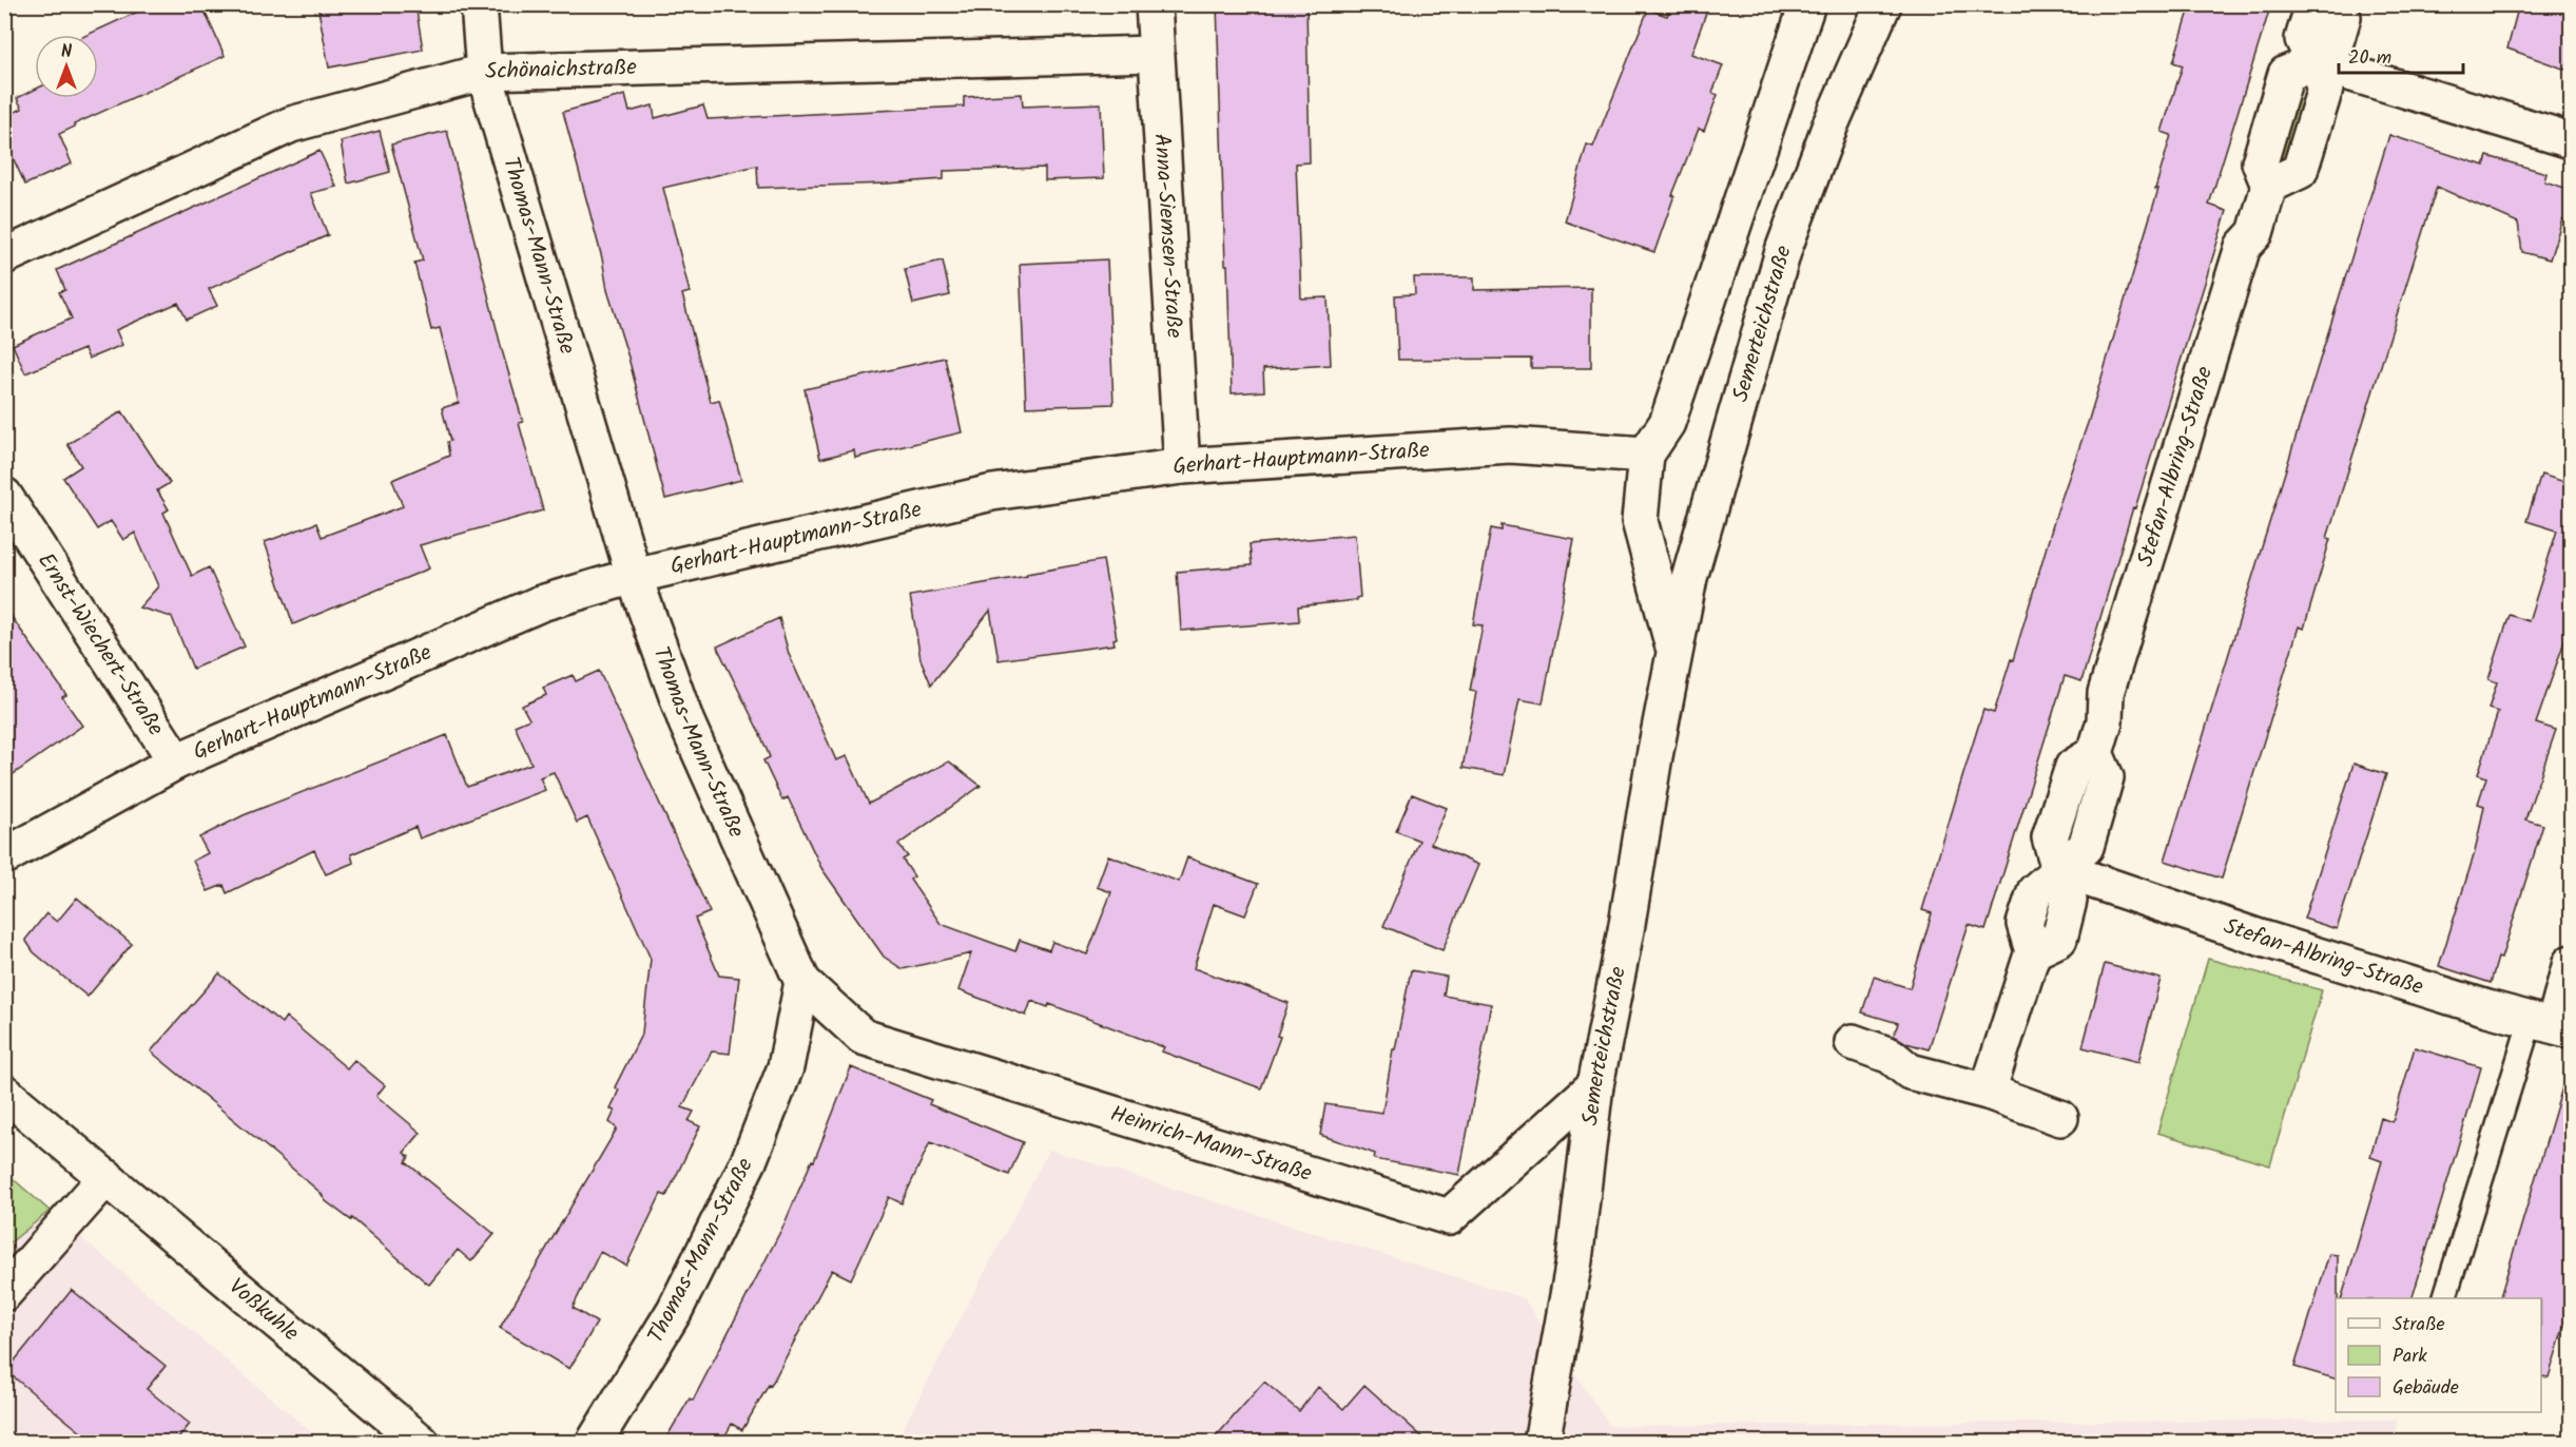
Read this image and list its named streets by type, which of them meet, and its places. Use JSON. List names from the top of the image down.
{
  "streets": {
    "street": [
      "Schönaichstraße",
      "Anna-Siemsen-Straße",
      "Thomas-Mann-Straße",
      "Semerteichstraße",
      "Gerhart-Hauptmann-Straße",
      "Stefan-Albring-Straße",
      "Ernst-Wiechert-Straße",
      "Heinrich-Mann-Straße",
      "Voßkuhle"
    ]
  },
  "crossings": [
    ["Schönaichstraße", "Anna-Siemsen-Straße"],
    ["Schönaichstraße", "Thomas-Mann-Straße"],
    ["Anna-Siemsen-Straße", "Gerhart-Hauptmann-Straße"],
    ["Thomas-Mann-Straße", "Gerhart-Hauptmann-Straße"],
    ["Thomas-Mann-Straße", "Heinrich-Mann-Straße"],
    ["Semerteichstraße", "Gerhart-Hauptmann-Straße"],
    ["Semerteichstraße", "Heinrich-Mann-Straße"],
    ["Gerhart-Hauptmann-Straße", "Ernst-Wiechert-Straße"]
  ],
  "legend": ["Straße", "Park", "Gebäude"],
  "scale_bar": "20 m",
  "north": "top"
}
